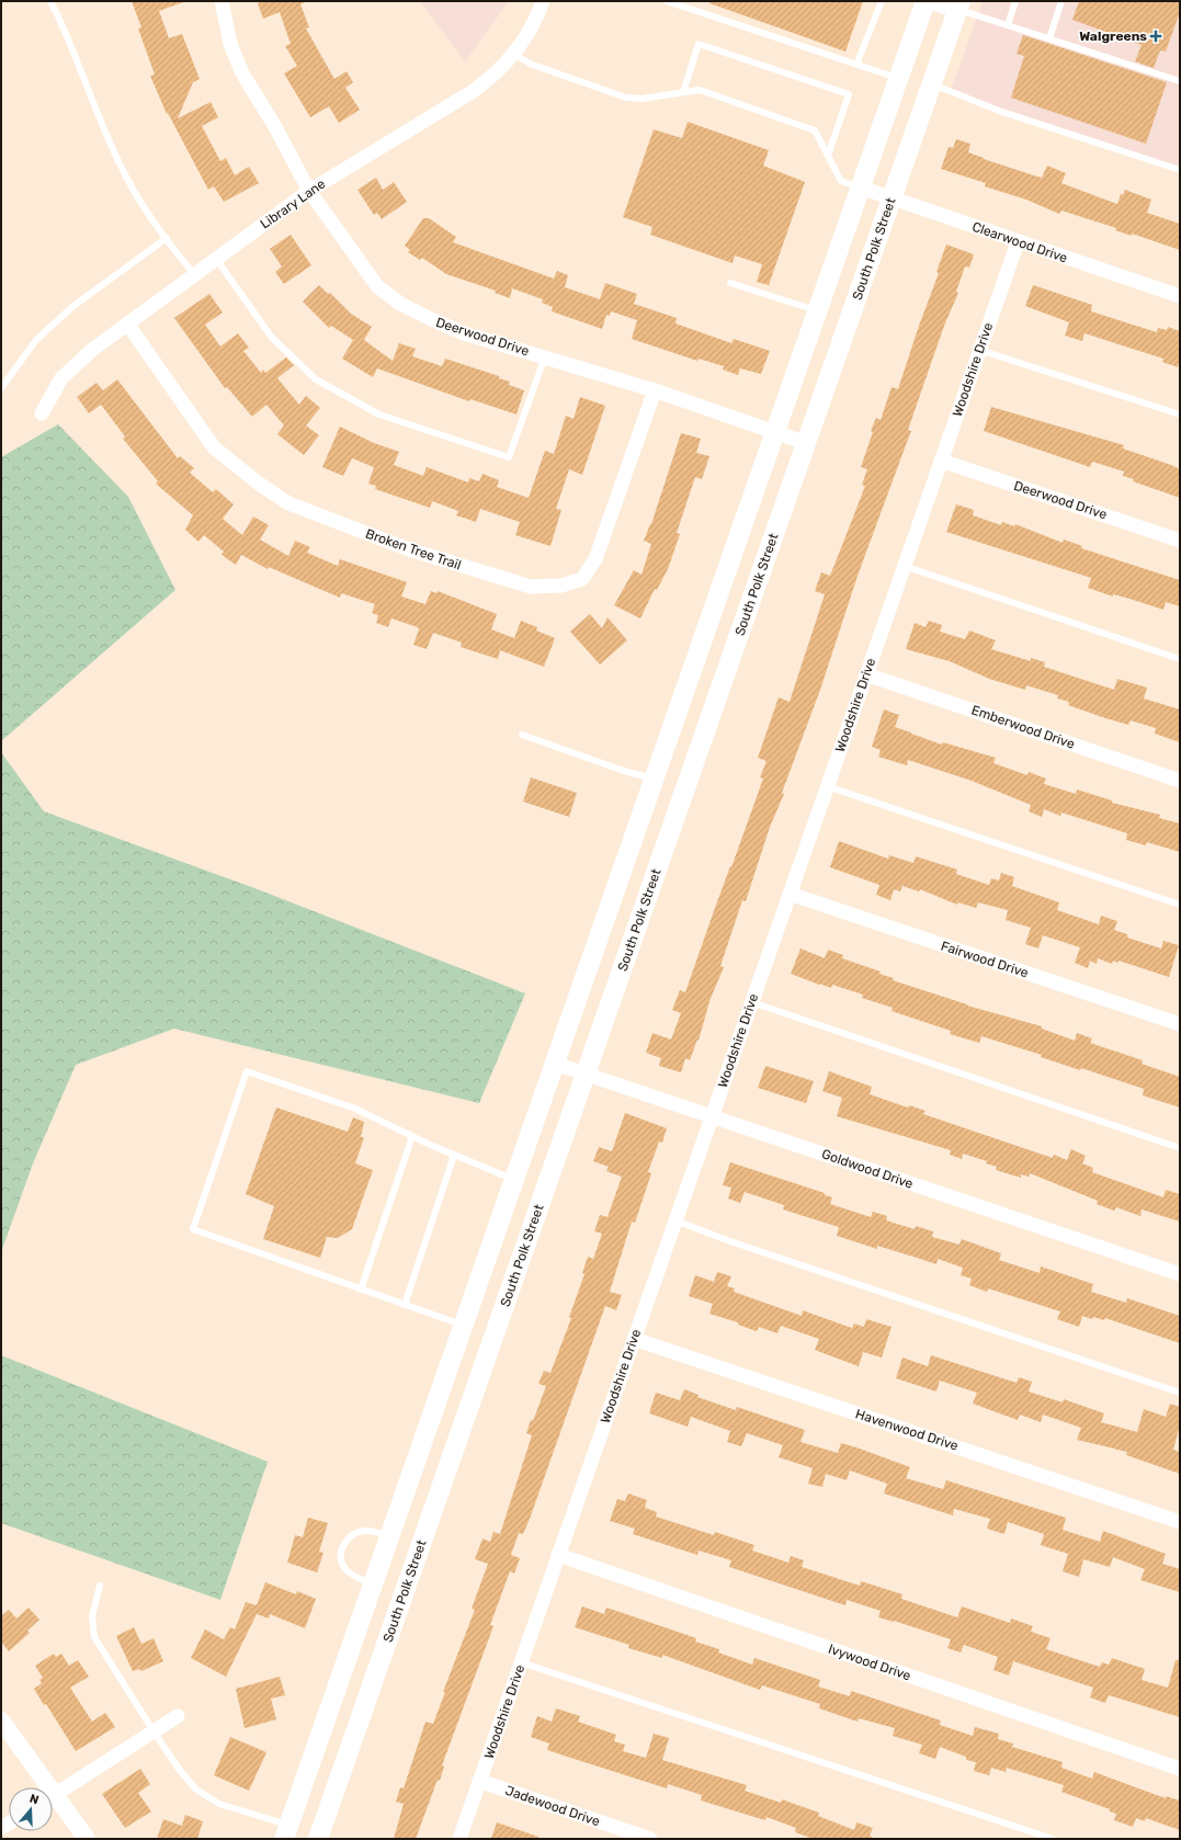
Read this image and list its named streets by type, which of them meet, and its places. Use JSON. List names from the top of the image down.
{
  "streets": {
    "main road": ["South Polk Street"],
    "street": [
      "Library Lane",
      "Clearwood Drive",
      "Deerwood Drive",
      "Woodshire Drive",
      "Broken Tree Trail",
      "Emberwood Drive",
      "Fairwood Drive",
      "Goldwood Drive",
      "Havenwood Drive",
      "Ivywood Drive",
      "Jadewood Drive"
    ]
  },
  "crossings": [
    ["Library Lane", "Deerwood Drive"],
    ["Library Lane", "Broken Tree Trail"],
    ["Clearwood Drive", "South Polk Street"],
    ["Clearwood Drive", "Woodshire Drive"],
    ["South Polk Street", "Deerwood Drive"],
    ["South Polk Street", "Goldwood Drive"],
    ["Deerwood Drive", "Woodshire Drive"],
    ["Deerwood Drive", "Broken Tree Trail"],
    ["Woodshire Drive", "Emberwood Drive"],
    ["Woodshire Drive", "Fairwood Drive"],
    ["Woodshire Drive", "Goldwood Drive"],
    ["Woodshire Drive", "Havenwood Drive"],
    ["Woodshire Drive", "Ivywood Drive"],
    ["Woodshire Drive", "Jadewood Drive"]
  ],
  "places": {
    "health": ["Walgreens"]
  },
  "north": "top"
}
